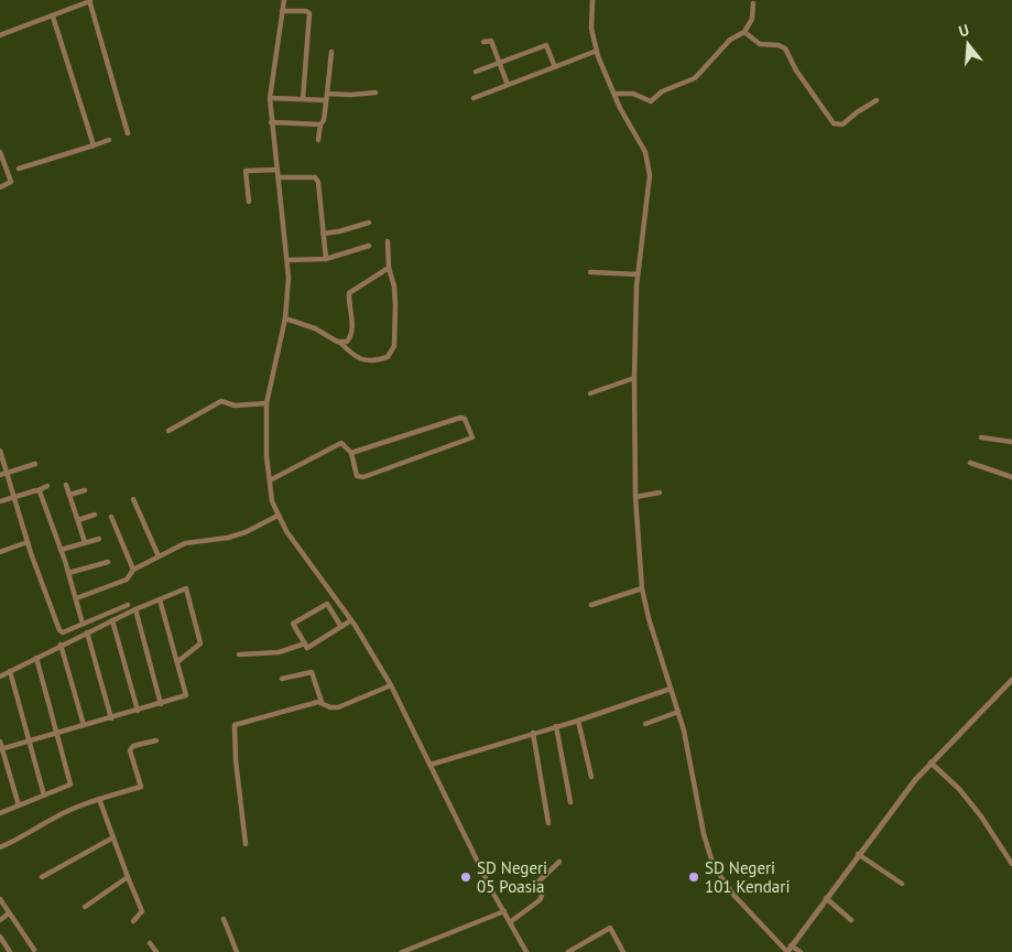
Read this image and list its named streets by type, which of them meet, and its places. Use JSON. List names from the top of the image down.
{
  "places": ["SD Negeri 05 Poasia", "SD Negeri 101 Kendari"],
  "north": "top"
}
